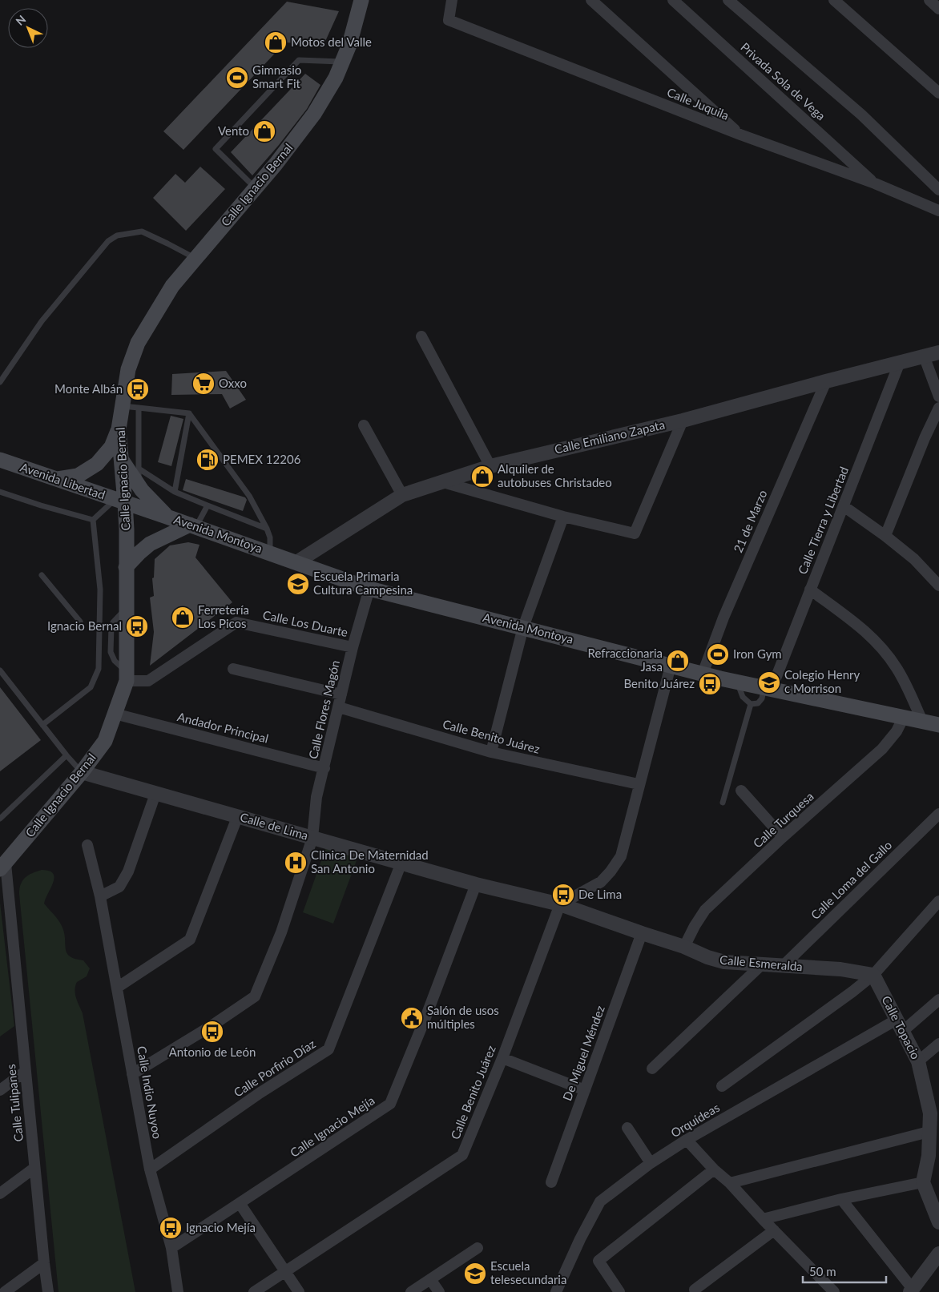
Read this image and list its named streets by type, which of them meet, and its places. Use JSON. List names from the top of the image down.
{
  "streets": {
    "main road": ["Calle Ignacio Bernal", "Avenida Libertad", "Avenida Montoya"],
    "street": [
      "Privada Sola de Vega",
      "Calle Juquila",
      "Calle Emiliano Zapata",
      "Calle Tierra y Libertad",
      "21 de Marzo",
      "Calle Los Duarte",
      "Calle Flores Magón",
      "Andador Principal",
      "Calle Benito Juárez",
      "Calle Turquesa",
      "Calle de Lima",
      "Calle Loma del Gallo",
      "Calle Esmeralda",
      "Calle Topacio",
      "De Miguel Méndez",
      "Calle Porfirio Díaz",
      "Calle Indio Nuyoo",
      "Calle Tulipanes",
      "Orquídeas",
      "Calle Ignacio Mejía"
    ]
  },
  "crossings": [
    ["Privada Sola de Vega", "Calle Juquila"],
    ["Calle Ignacio Bernal", "Avenida Libertad"],
    ["Calle Ignacio Bernal", "Avenida Montoya"],
    ["Calle Ignacio Bernal", "Calle Los Duarte"],
    ["Calle Ignacio Bernal", "Andador Principal"],
    ["Calle Ignacio Bernal", "Calle de Lima"],
    ["Calle Ignacio Bernal", "Calle Tulipanes"],
    ["Calle Emiliano Zapata", "Calle Tierra y Libertad"],
    ["Calle Emiliano Zapata", "21 de Marzo"],
    ["Calle Emiliano Zapata", "Avenida Montoya"],
    ["Avenida Libertad", "Avenida Montoya"],
    ["Calle Tierra y Libertad", "Avenida Montoya"],
    ["21 de Marzo", "Avenida Montoya"],
    ["Avenida Montoya", "Calle Flores Magón"],
    ["Avenida Montoya", "Calle Turquesa"],
    ["Calle Los Duarte", "Calle Flores Magón"],
    ["Calle Flores Magón", "Andador Principal"],
    ["Calle Flores Magón", "Calle Benito Juárez"],
    ["Calle Flores Magón", "Calle de Lima"],
    ["Calle Flores Magón", "Calle Indio Nuyoo"],
    ["Calle Benito Juárez", "Calle de Lima"],
    ["Calle Benito Juárez", "Calle Esmeralda"],
    ["Calle Turquesa", "Calle Esmeralda"],
    ["Calle de Lima", "Calle Esmeralda"],
    ["Calle de Lima", "Calle Porfirio Díaz"],
    ["Calle de Lima", "Calle Ignacio Mejía"],
    ["Calle Loma del Gallo", "Calle Esmeralda"],
    ["Calle Esmeralda", "Calle Topacio"],
    ["Calle Esmeralda", "De Miguel Méndez"],
    ["Calle Topacio", "Orquídeas"],
    ["Calle Porfirio Díaz", "Calle Indio Nuyoo"],
    ["Calle Indio Nuyoo", "Calle Ignacio Mejía"]
  ],
  "places": {
    "shop": [
      "Motos del Valle",
      "Vento",
      "Alquiler de autobuses Christadeo",
      "Ferretería Los Picos",
      "Refraccionaria Jasa"
    ],
    "sports": ["Gimnasio Smart Fit", "Iron Gym"],
    "supermarket": ["Oxxo"],
    "bus stop": [
      "Monte Albán",
      "Ignacio Bernal",
      "Benito Juárez",
      "De Lima",
      "Antonio de León",
      "Ignacio Mejía"
    ],
    "fuel station": ["PEMEX 12206"],
    "school or university": ["Escuela Primaria Cultura Campesina", "Colegio Henry c Morrison", "Escuela telesecundaria"],
    "hospital": ["Clinica De Maternidad San Antonio"],
    "public building": ["Salón de usos múltiples"]
  },
  "scale_bar": "50 m",
  "north": "top left"
}
